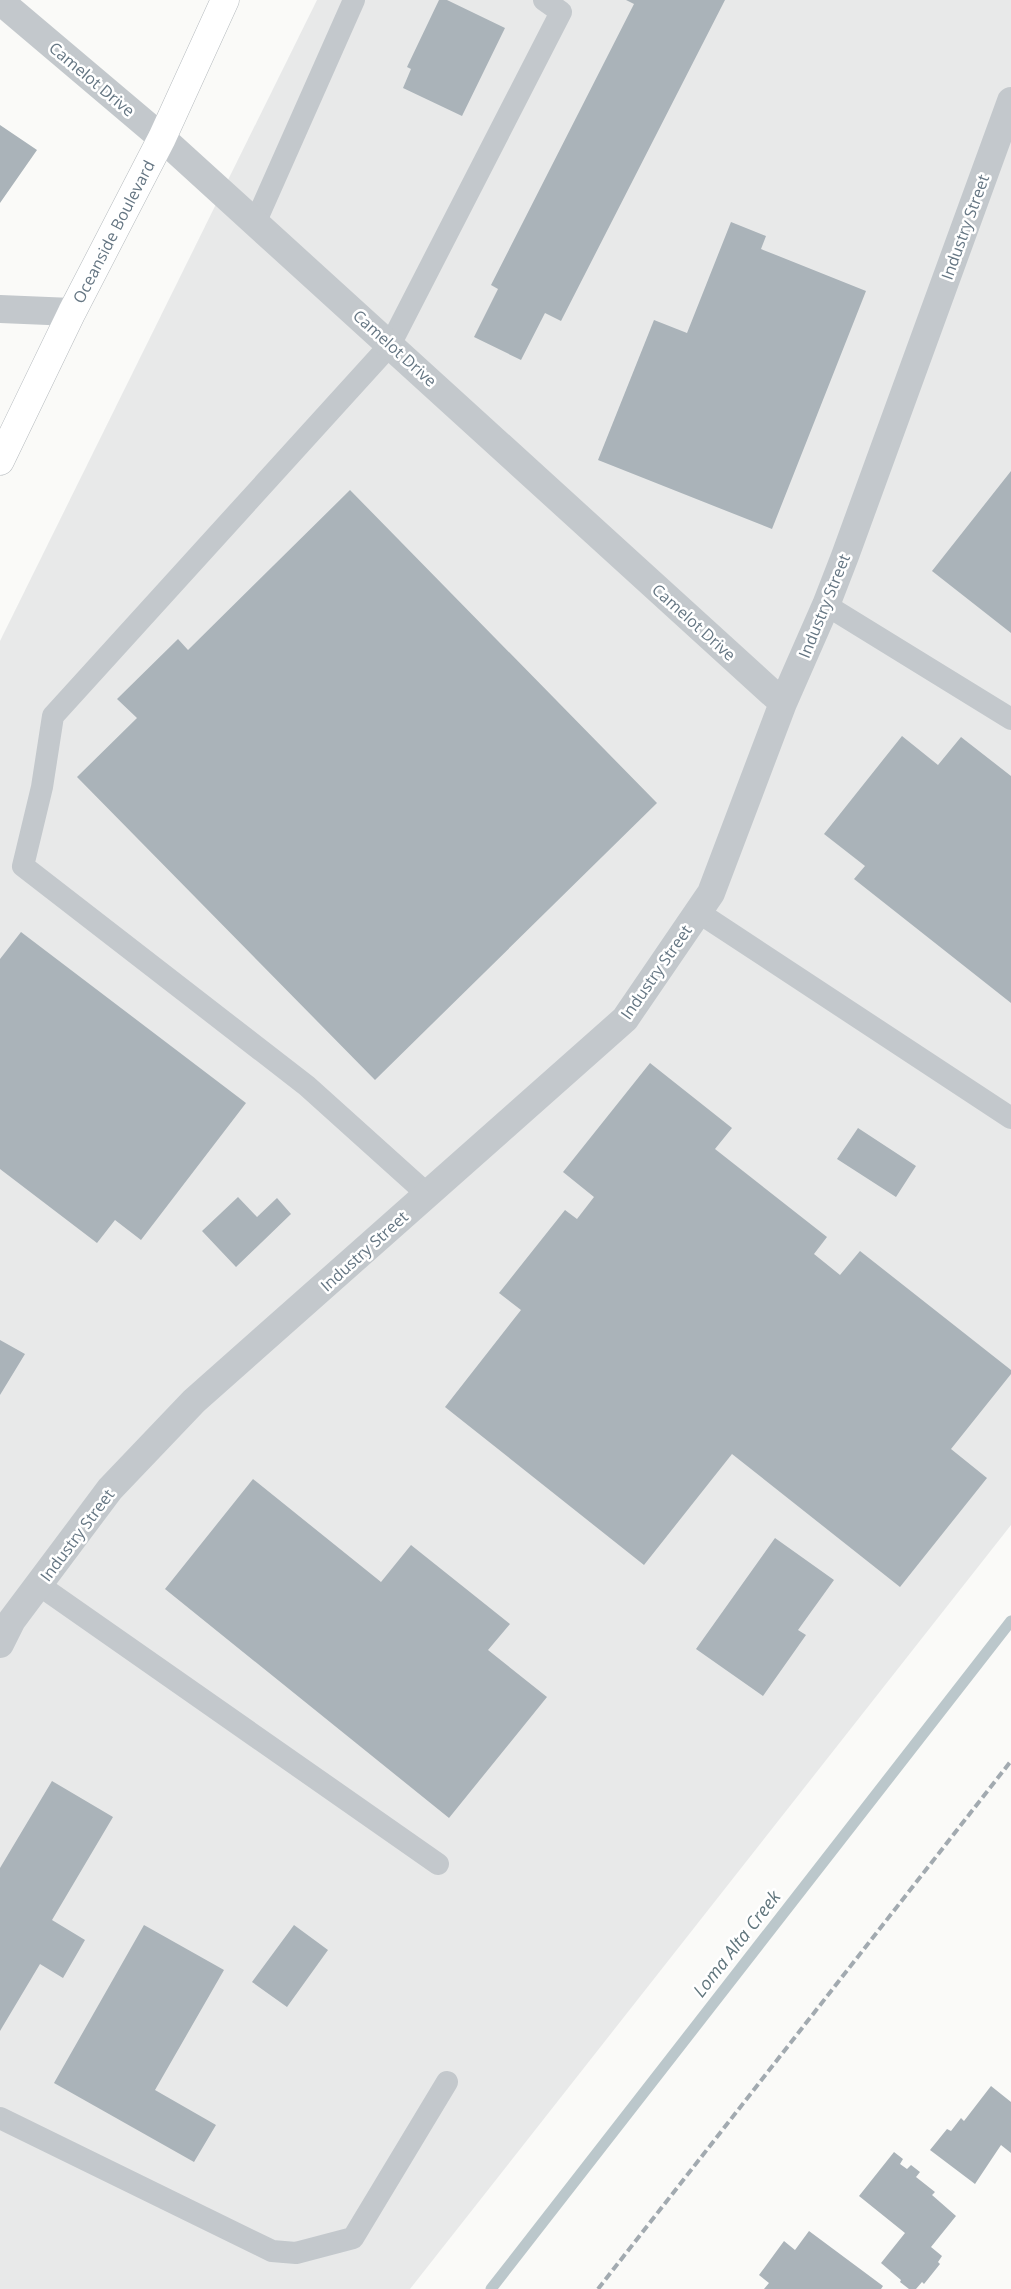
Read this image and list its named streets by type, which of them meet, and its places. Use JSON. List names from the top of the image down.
{
  "streets": {
    "main road": ["Oceanside Boulevard"],
    "street": ["Camelot Drive", "Industry Street"]
  },
  "crossings": [
    ["Camelot Drive", "Industry Street"],
    ["Camelot Drive", "Oceanside Boulevard"]
  ],
  "water": ["Loma Alta Creek"]
}
